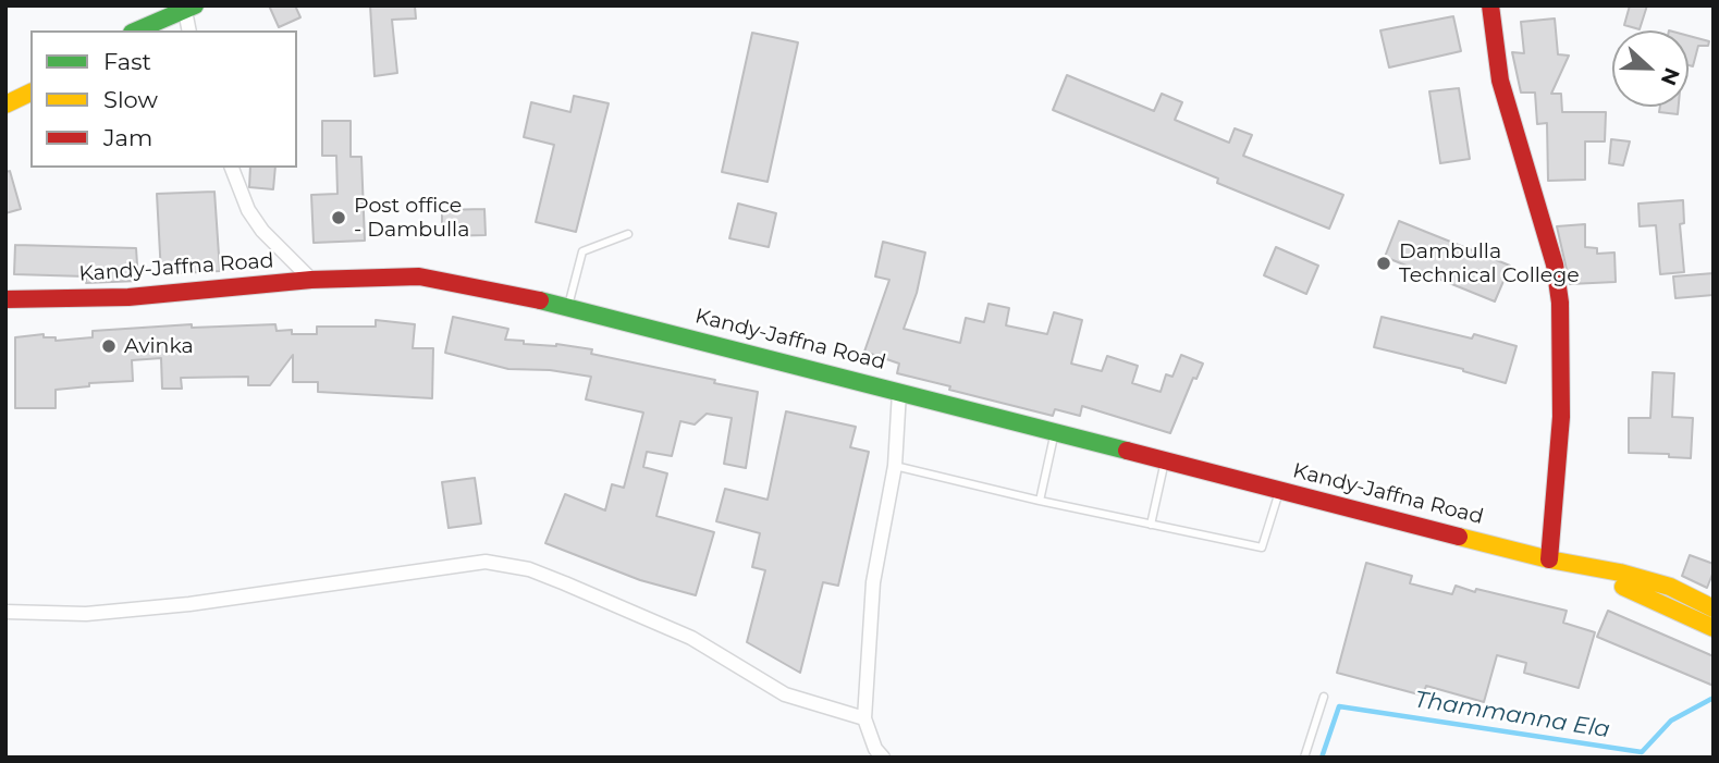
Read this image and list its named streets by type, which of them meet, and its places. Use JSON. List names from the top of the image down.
{
  "streets": {
    "main road": ["Kandy-Jaffna Road"]
  },
  "water": ["Thammanna Ela"],
  "places": ["Post office - Dambulla", "Dambulla Technical College", "Avinka"],
  "legend": ["Fast", "Slow", "Jam"],
  "north": "right"
}
